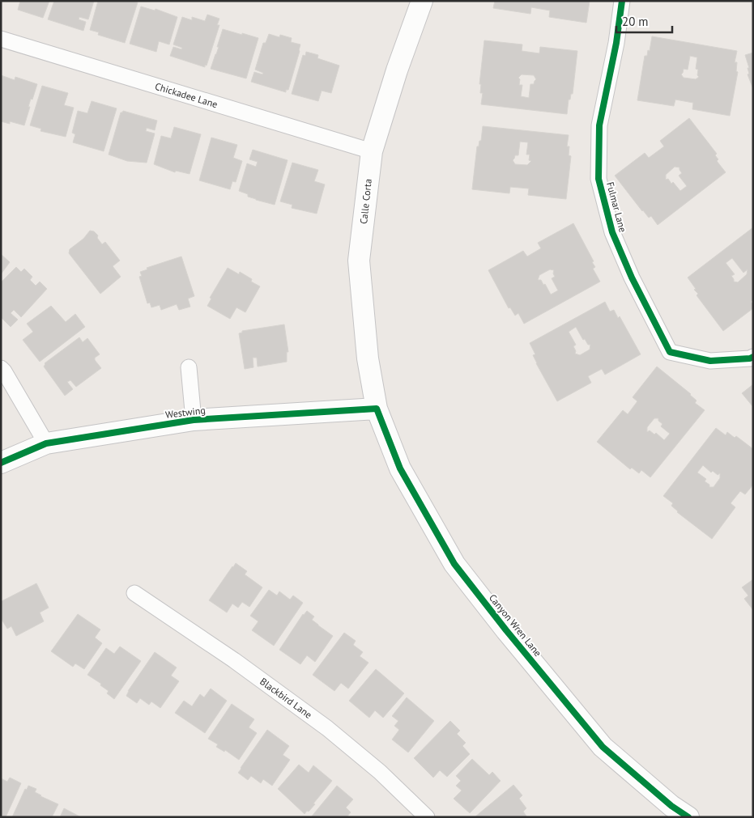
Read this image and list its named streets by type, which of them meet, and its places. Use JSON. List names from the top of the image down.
{
  "streets": {
    "street": [
      "Chickadee Lane",
      "Calle Corta",
      "Fulmar Lane",
      "Westwing",
      "Canyon Wren Lane",
      "Blackbird Lane"
    ]
  },
  "crossings": [
    ["Chickadee Lane", "Calle Corta"],
    ["Calle Corta", "Westwing"],
    ["Calle Corta", "Canyon Wren Lane"],
    ["Westwing", "Canyon Wren Lane"]
  ],
  "scale_bar": "20 m"
}
